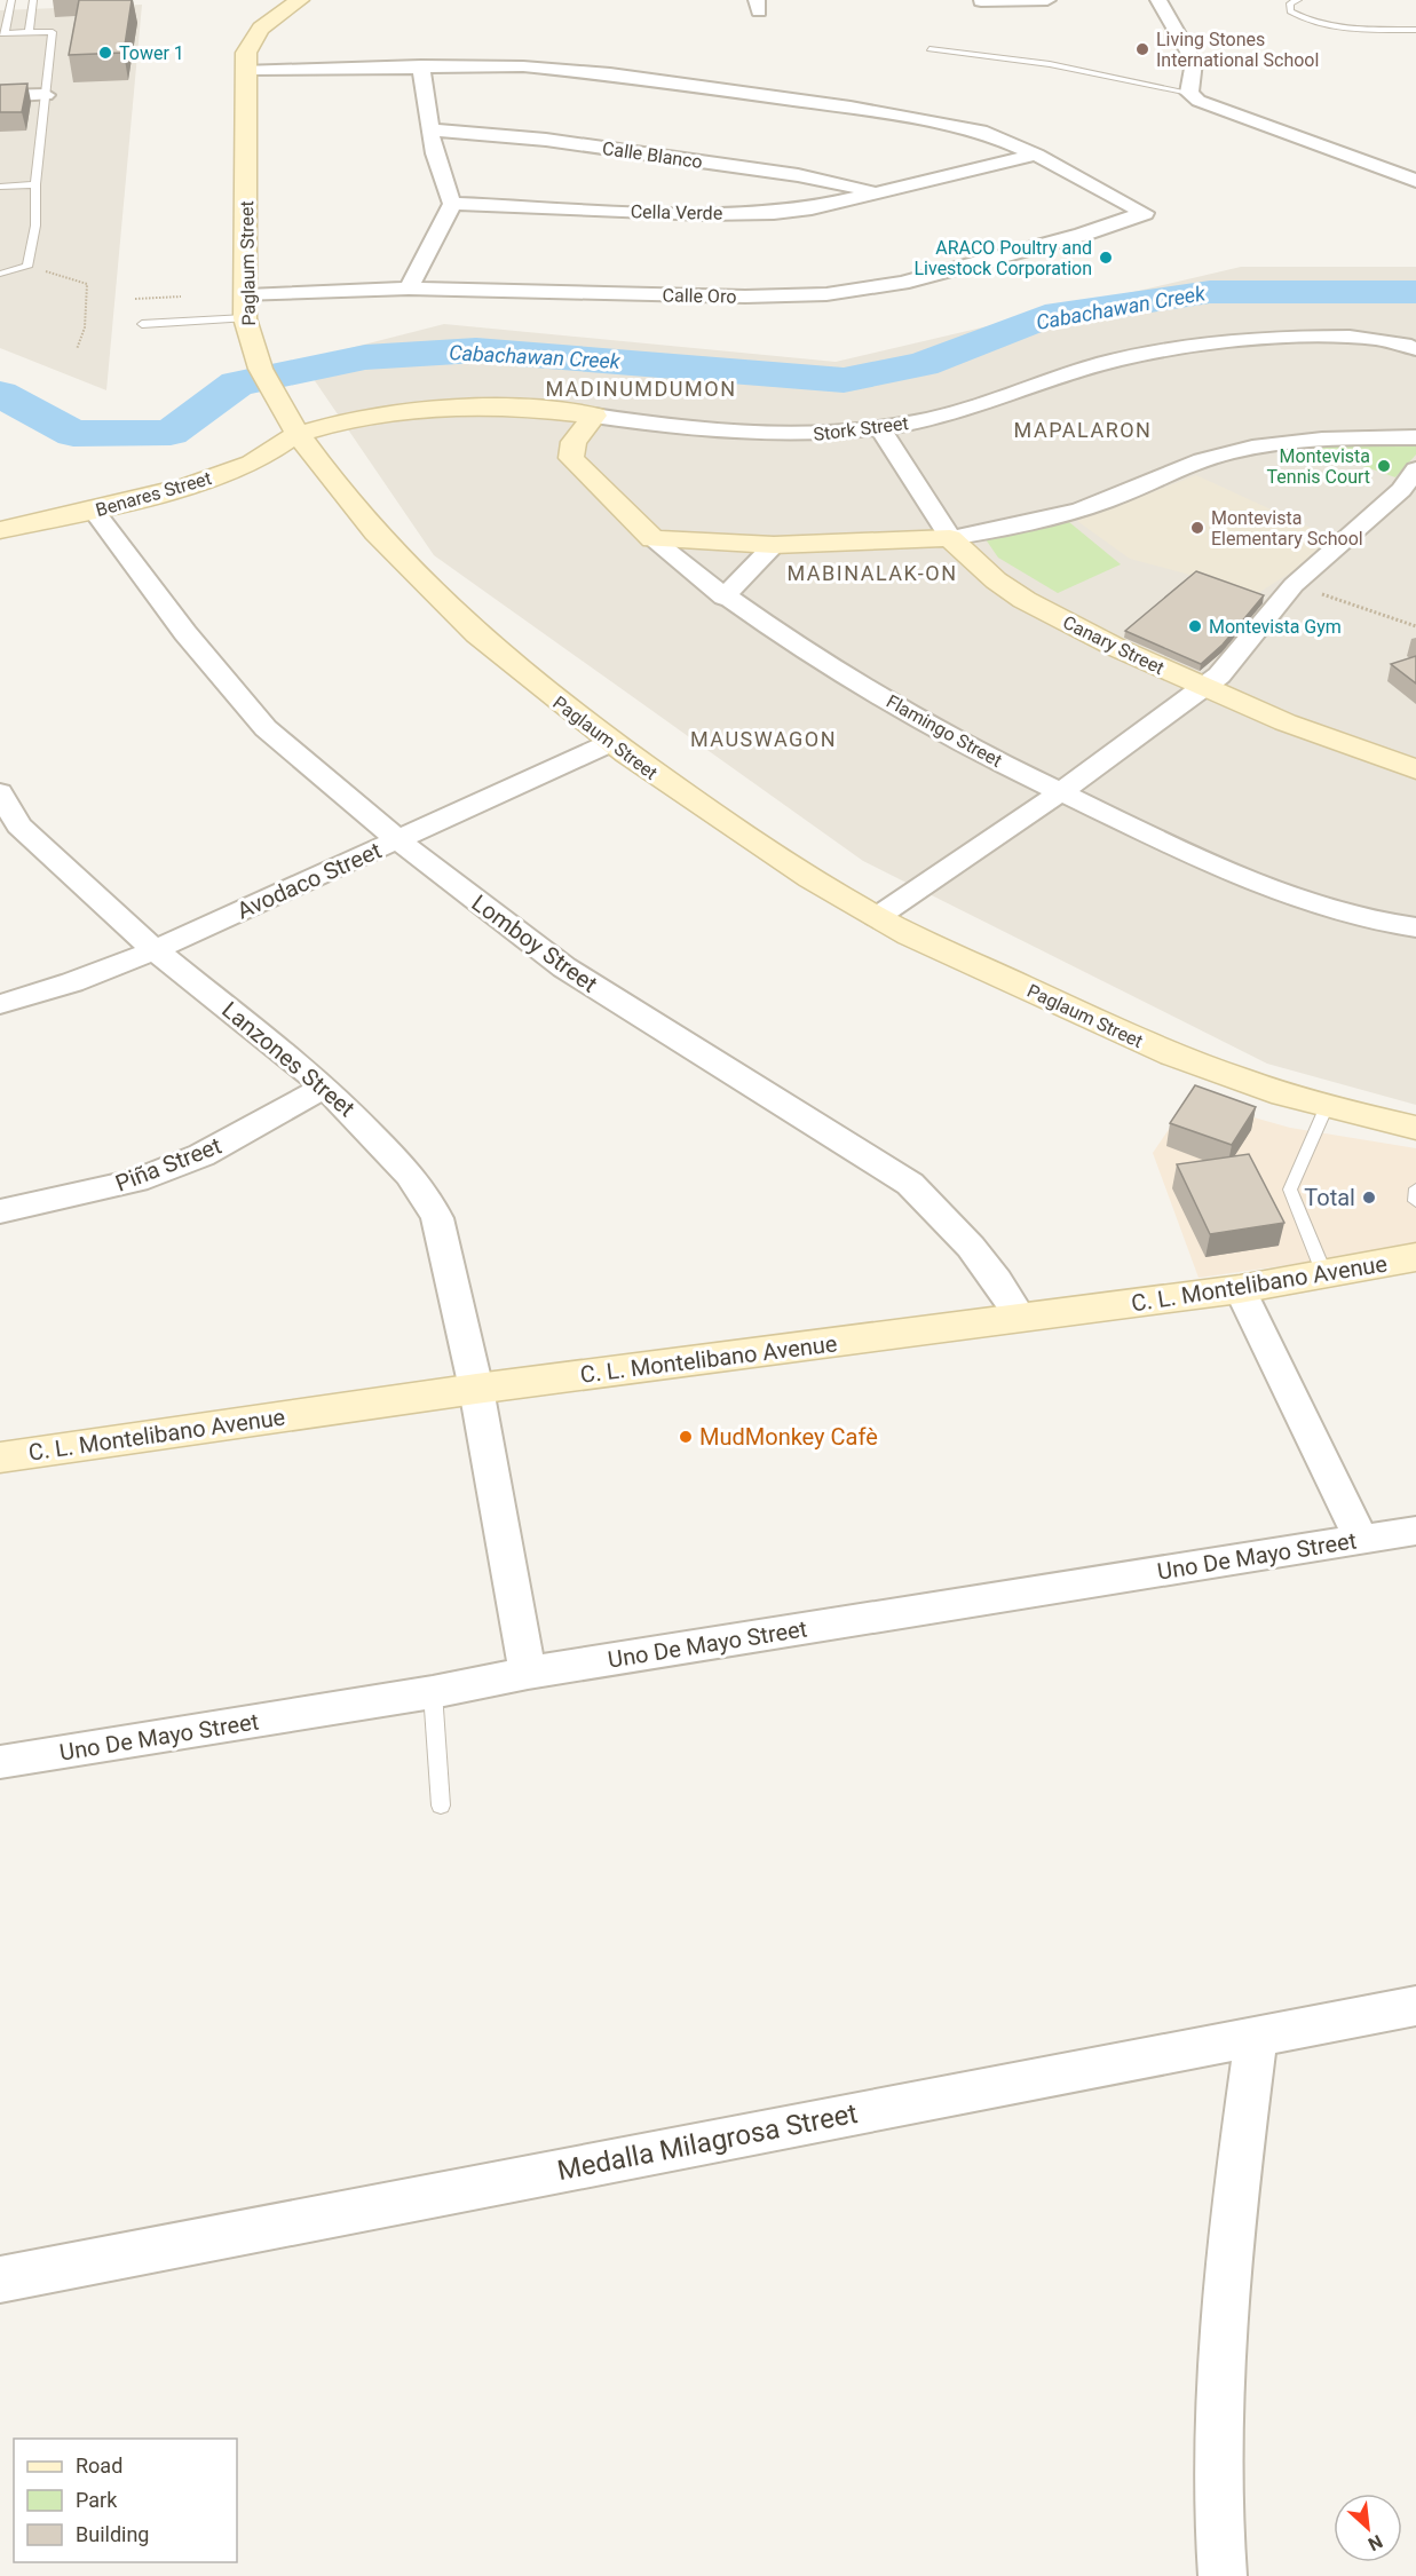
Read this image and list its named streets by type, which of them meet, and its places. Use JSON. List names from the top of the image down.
{
  "streets": {
    "street": [
      "Calle Blanco",
      "Cella Verde",
      "Paglaum Street",
      "Calle Oro",
      "Stork Street",
      "Benares Street",
      "Canary Street",
      "Flamingo Street",
      "Avodaco Street",
      "Lomboy Street",
      "Lanzones Street",
      "Piña Street",
      "C. L. Montelibano Avenue",
      "Uno De Mayo Street",
      "Medalla Milagrosa Street"
    ]
  },
  "crossings": [
    ["Calle Blanco", "Cella Verde"],
    ["Cella Verde", "Calle Oro"],
    ["Paglaum Street", "Calle Oro"],
    ["Paglaum Street", "Stork Street"],
    ["Paglaum Street", "Benares Street"],
    ["Paglaum Street", "Avodaco Street"],
    ["Stork Street", "Benares Street"],
    ["Stork Street", "Canary Street"],
    ["Stork Street", "Flamingo Street"],
    ["Benares Street", "Lomboy Street"],
    ["Avodaco Street", "Lomboy Street"],
    ["Avodaco Street", "Lanzones Street"],
    ["Lomboy Street", "C. L. Montelibano Avenue"],
    ["Lanzones Street", "Piña Street"],
    ["Lanzones Street", "C. L. Montelibano Avenue"],
    ["Lanzones Street", "Uno De Mayo Street"]
  ],
  "districts": [
    "MADINUMDUMON",
    "MAPALARON",
    "MABINALAK-ON",
    "MAUSWAGON"
  ],
  "water": ["Cabachawan Creek"],
  "places": [
    "Living Stones International School",
    "Tower 1",
    "ARACO Poultry and Livestock Corporation",
    "Montevista Tennis Court",
    "Montevista Elementary School",
    "Montevista Gym",
    "Total",
    "MudMonkey Cafè"
  ],
  "legend": ["Road", "Park", "Building"],
  "north": "bottom right"
}
